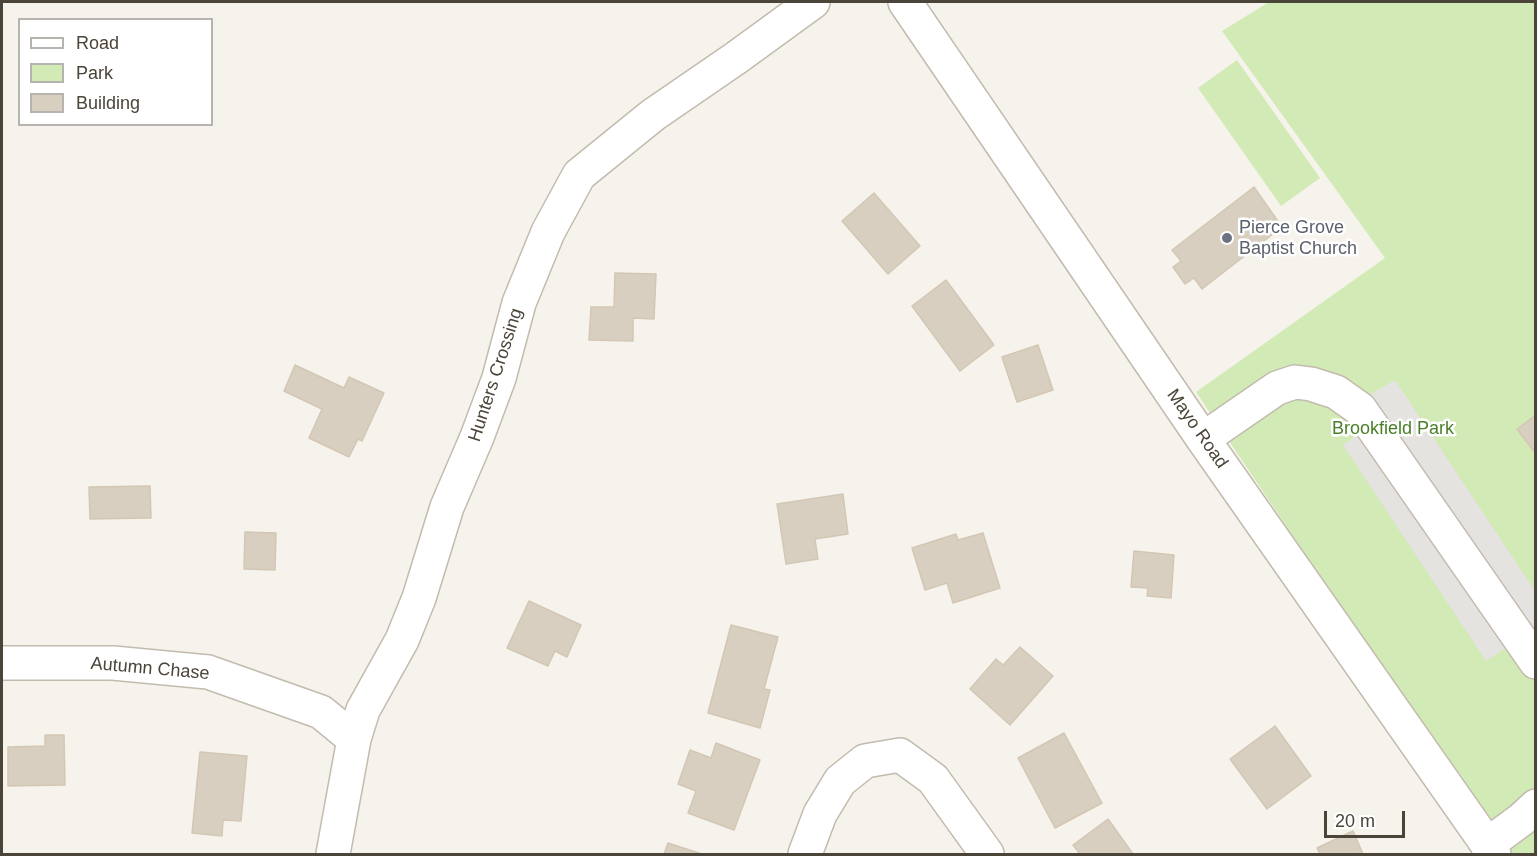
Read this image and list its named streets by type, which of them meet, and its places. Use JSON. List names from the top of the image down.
{
  "streets": {
    "street": ["Hunters Crossing", "Mayo Road", "Autumn Chase"]
  },
  "crossings": [
    ["Hunters Crossing", "Autumn Chase"]
  ],
  "parks": ["Brookfield Park"],
  "places": ["Pierce Grove Baptist Church"],
  "legend": ["Road", "Park", "Building"],
  "scale_bar": "20 m"
}
